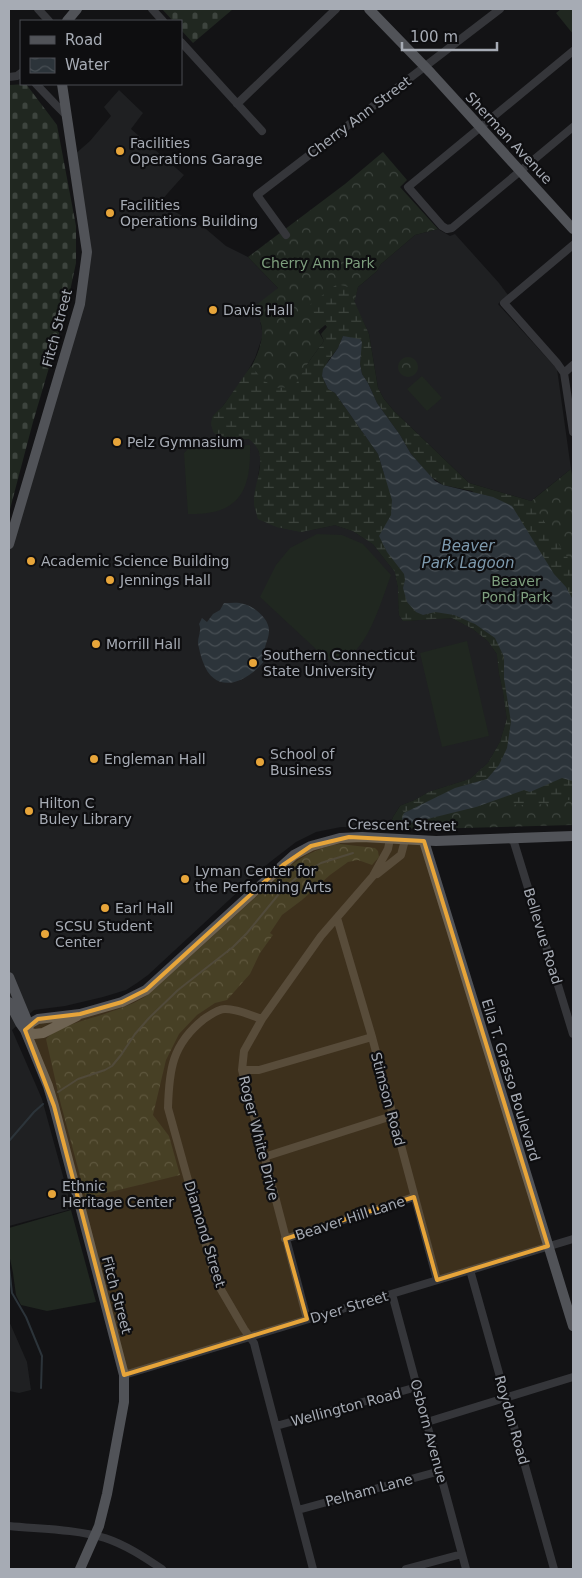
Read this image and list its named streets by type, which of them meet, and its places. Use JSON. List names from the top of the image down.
{
  "streets": {
    "main road": [
      "Sherman Avenue",
      "Fitch Street",
      "Crescent Street",
      "Ella T. Grasso Boulevard"
    ],
    "street": [
      "Cherry Ann Street",
      "Bellevue Road",
      "Stimson Road",
      "Roger White Drive",
      "Beaver Hill Lane",
      "Diamond Street",
      "Dyer Street",
      "Wellington Road",
      "Roydon Road",
      "Osborn Avenue",
      "Pelham Lane"
    ]
  },
  "crossings": [
    ["Cherry Ann Street", "Sherman Avenue"],
    ["Fitch Street", "Crescent Street"],
    ["Fitch Street", "Dyer Street"],
    ["Crescent Street", "Bellevue Road"],
    ["Crescent Street", "Ella T. Grasso Boulevard"],
    ["Crescent Street", "Roger White Drive"],
    ["Ella T. Grasso Boulevard", "Dyer Street"],
    ["Stimson Road", "Roger White Drive"],
    ["Stimson Road", "Beaver Hill Lane"],
    ["Stimson Road", "Dyer Street"],
    ["Roger White Drive", "Beaver Hill Lane"],
    ["Roger White Drive", "Diamond Street"],
    ["Roger White Drive", "Dyer Street"],
    ["Diamond Street", "Dyer Street"],
    ["Diamond Street", "Wellington Road"],
    ["Diamond Street", "Pelham Lane"],
    ["Dyer Street", "Roydon Road"],
    ["Dyer Street", "Osborn Avenue"],
    ["Wellington Road", "Osborn Avenue"],
    ["Osborn Avenue", "Pelham Lane"]
  ],
  "water": ["Beaver Park Lagoon"],
  "parks": ["Cherry Ann Park", "Beaver Pond Park"],
  "places": [
    "Facilities Operations Garage",
    "Facilities Operations Building",
    "Davis Hall",
    "Pelz Gymnasium",
    "Academic Science Building",
    "Jennings Hall",
    "Morrill Hall",
    "Southern Connecticut State University",
    "Engleman Hall",
    "School of Business",
    "Hilton C Buley Library",
    "Lyman Center for the Performing Arts",
    "Earl Hall",
    "SCSU Student Center",
    "Ethnic Heritage Center"
  ],
  "legend": ["Road", "Water"],
  "scale_bar": "100 m"
}
